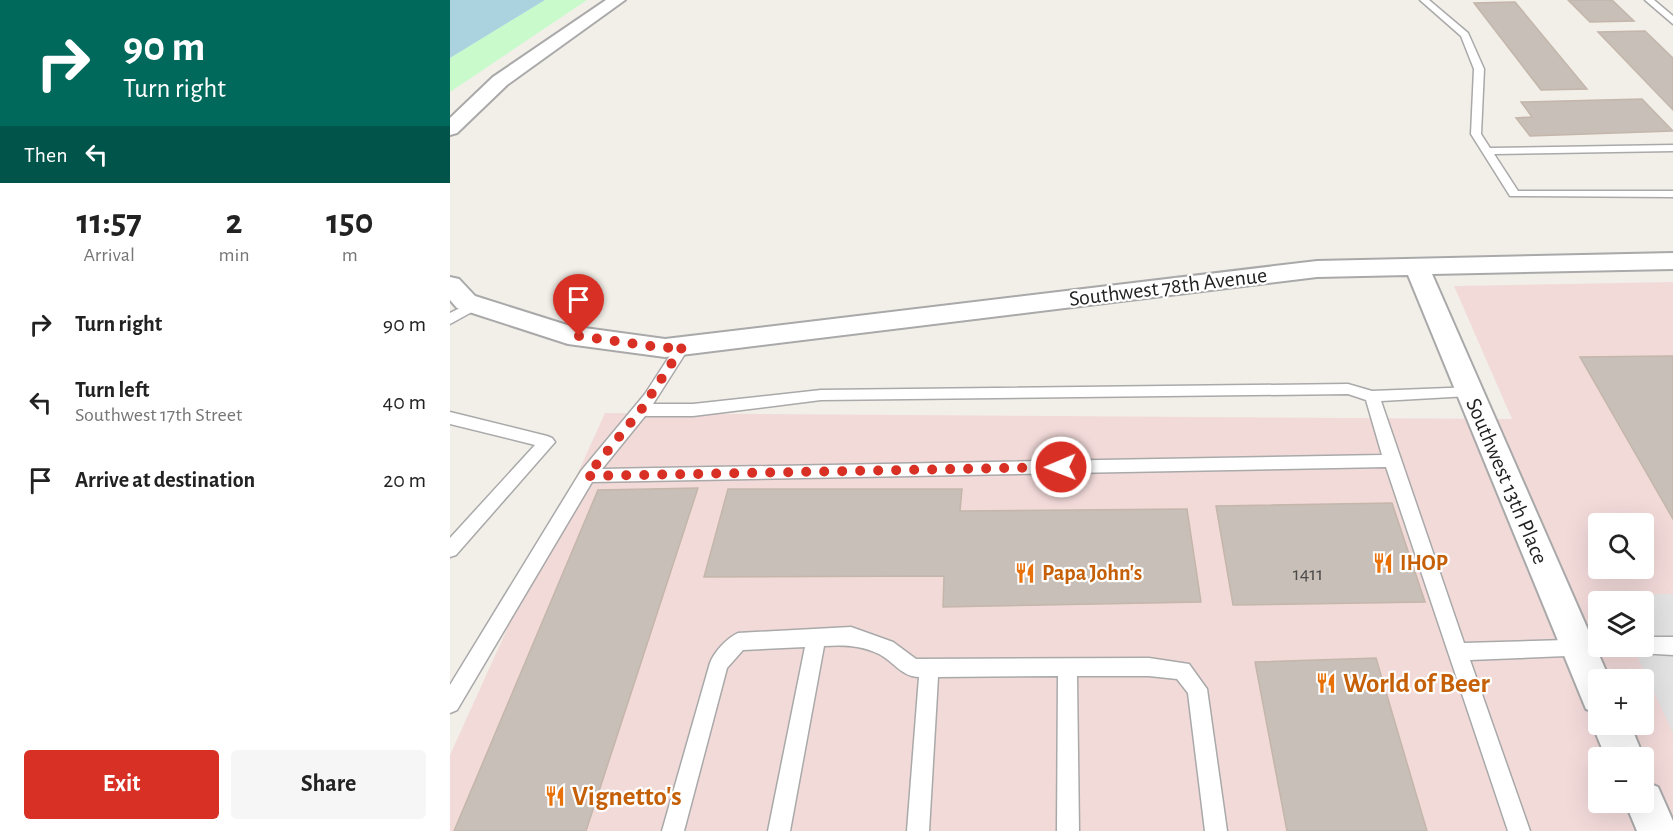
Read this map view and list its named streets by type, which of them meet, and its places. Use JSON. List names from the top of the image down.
{
  "streets": {
    "street": ["Southwest 78th Avenue", "Southwest 13th Place"]
  },
  "crossings": [
    ["Southwest 78th Avenue", "Southwest 13th Place"]
  ],
  "places": {
    "restaurant": [
      "IHOP",
      "Papa John's",
      "World of Beer",
      "Vignetto's"
    ]
  },
  "house_numbers": ["1411"],
  "page": {
    "turn": ["90 m", "Turn right"],
    "then": "Then",
    "eta": [
      "11:57",
      "Arrival",
      "2",
      "min",
      "150",
      "m"
    ],
    "list": [
      {
        "name": "Turn right",
        "value": "90 m"
      },
      {
        "name": "Turn left",
        "note": "Southwest 17th Street",
        "value": "40 m"
      },
      {
        "name": "Arrive at destination",
        "value": "20 m"
      }
    ],
    "map_buttons": ["+", "−"],
    "buttons": ["Exit", "Share"]
  }
}
